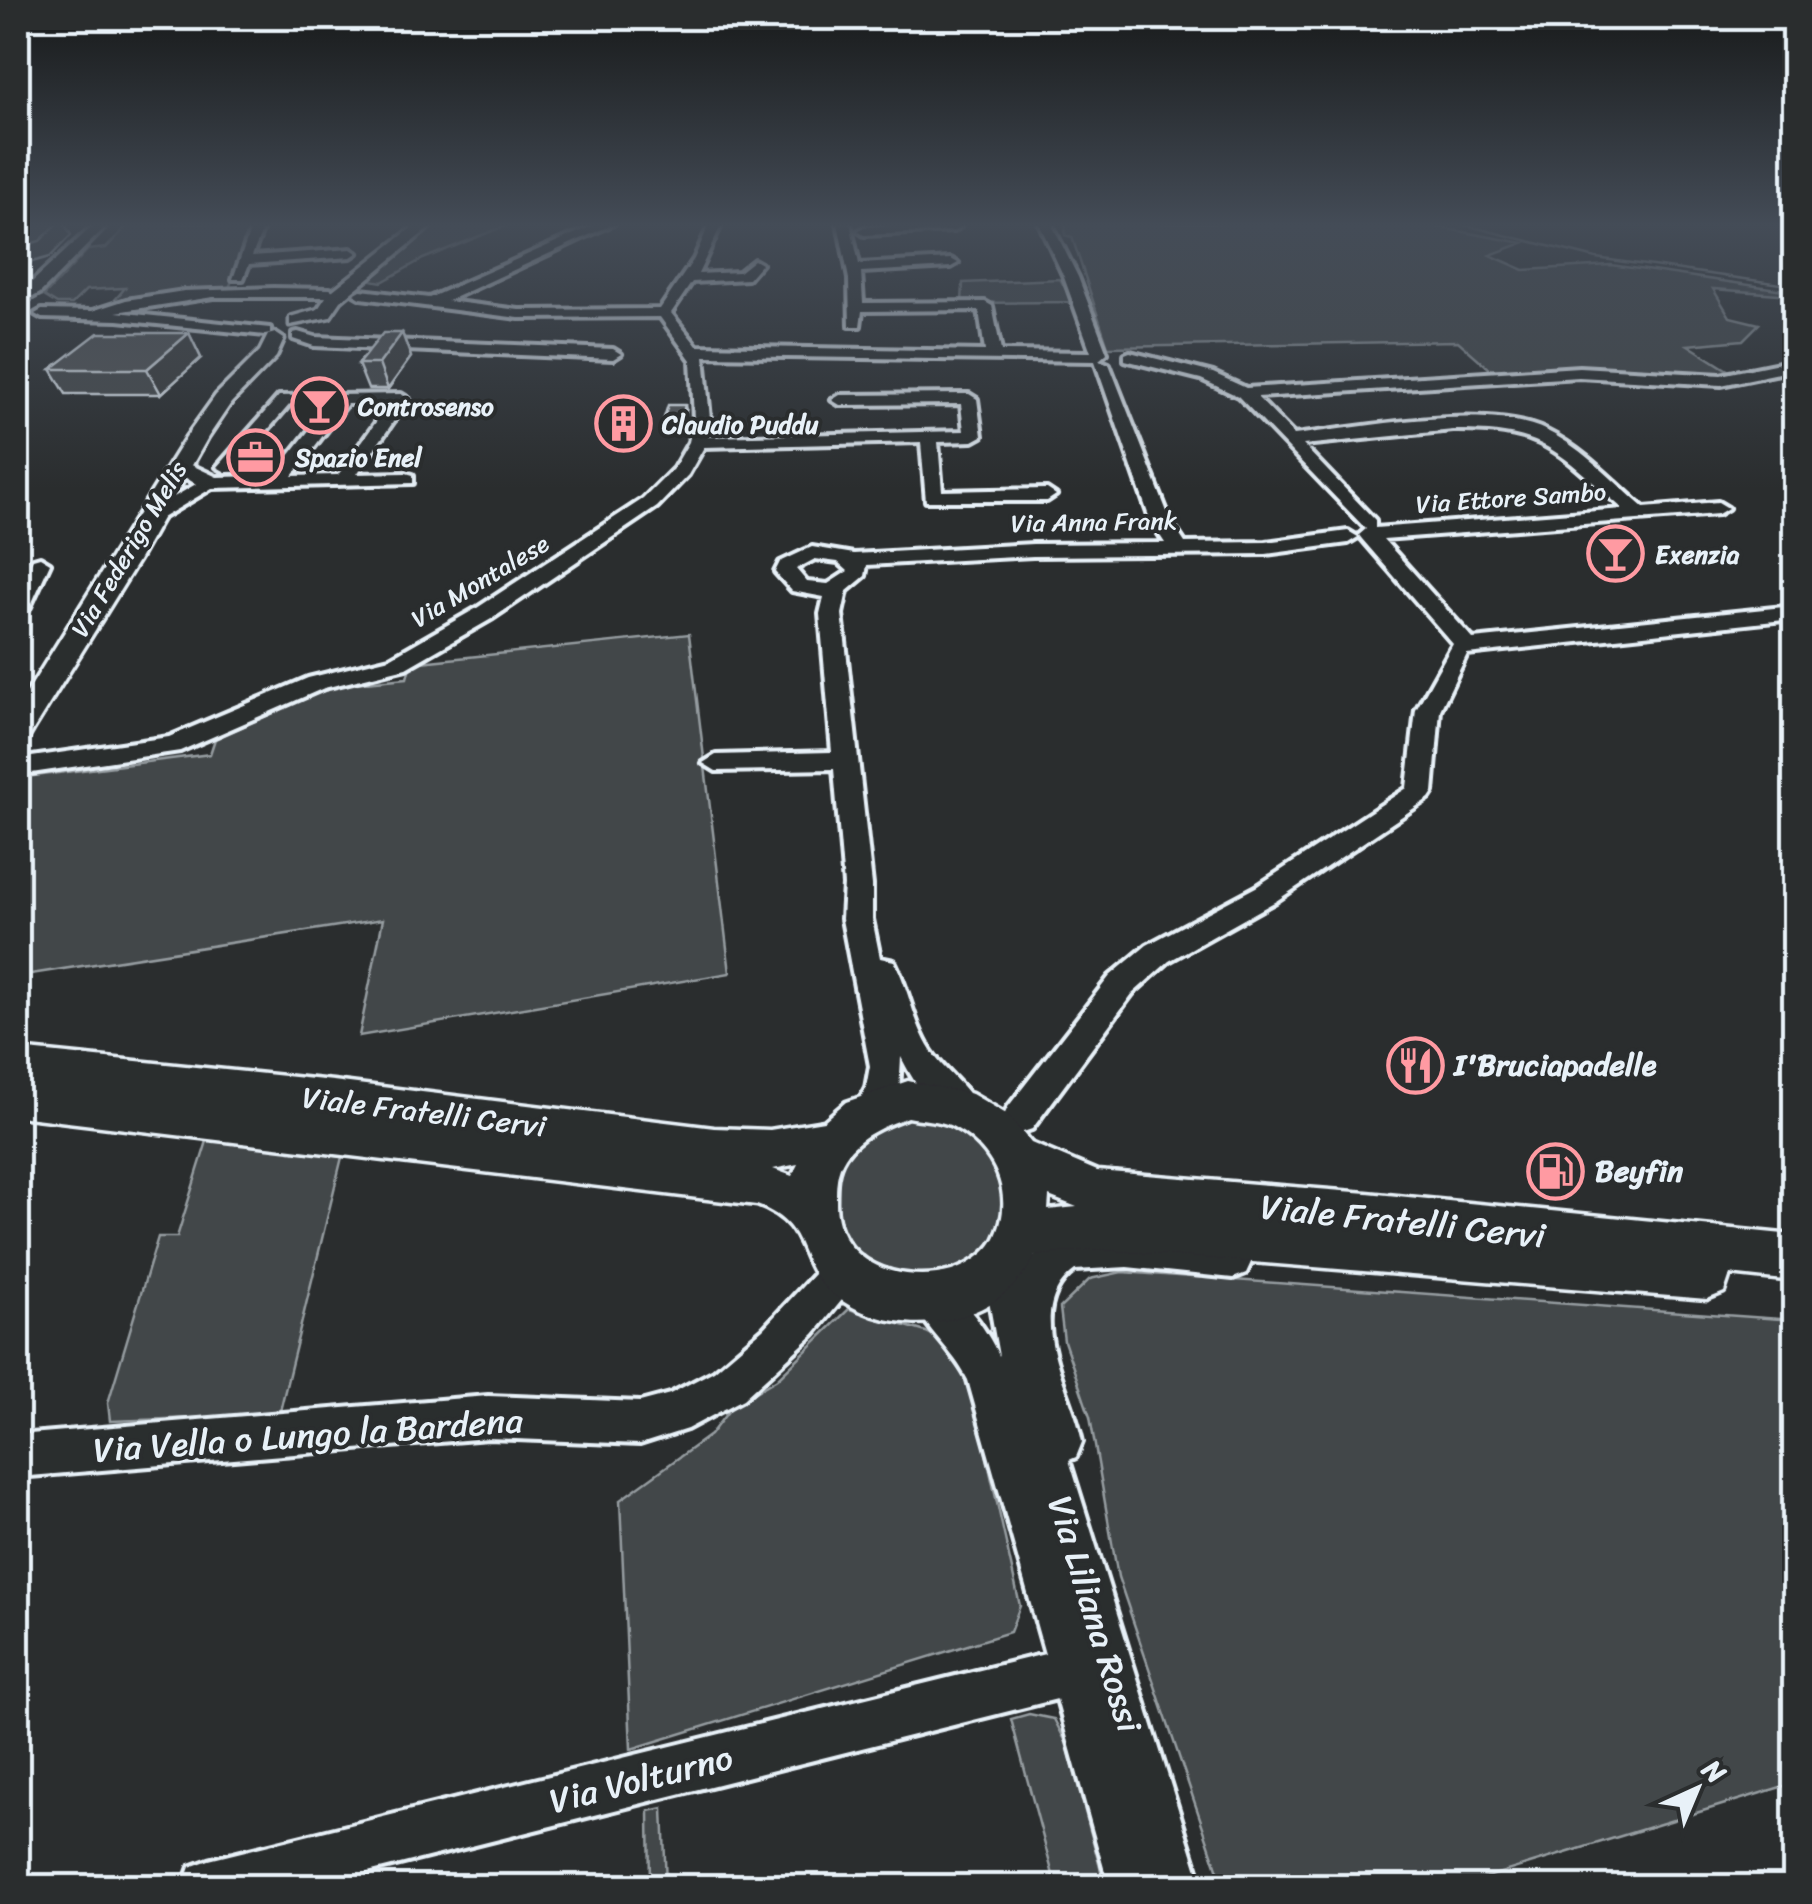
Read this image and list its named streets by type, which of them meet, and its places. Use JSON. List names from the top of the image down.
{
  "streets": {
    "main road": ["Via Federigo Melis", "Viale Fratelli Cervi"],
    "street": [
      "Via Ettore Sambo",
      "Via Anna Frank",
      "Via Montalese",
      "Via Vella o Lungo la Bardena",
      "Via Liliana Rossi",
      "Via Volturno"
    ]
  },
  "crossings": [
    ["Via Ettore Sambo", "Via Anna Frank"],
    ["Viale Fratelli Cervi", "Via Vella o Lungo la Bardena"],
    ["Via Liliana Rossi", "Via Volturno"]
  ],
  "places": {
    "bar": ["Controsenso", "Exenzia"],
    "building": ["Claudio Puddu"],
    "office": ["Spazio Enel"],
    "restaurant": ["I'Bruciapadelle"],
    "fuel station": ["Beyfin"]
  },
  "north": "top right"
}
